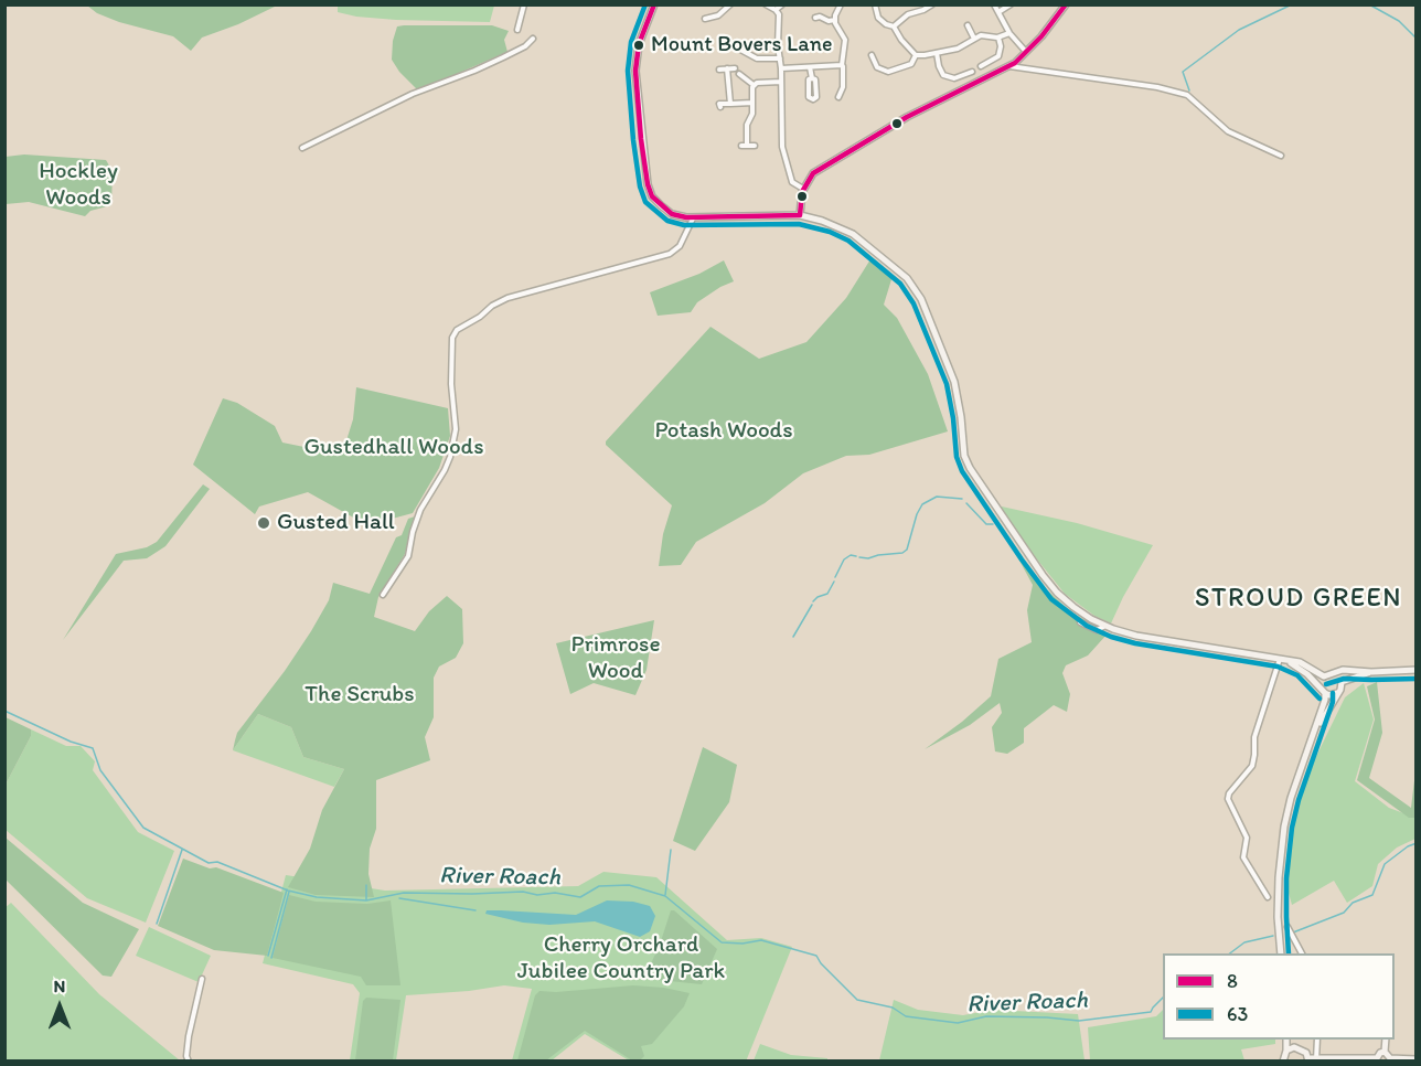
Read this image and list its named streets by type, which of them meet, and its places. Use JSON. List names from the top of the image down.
{
  "districts": ["STROUD GREEN"],
  "water": ["River Roach"],
  "parks": [
    "Hockley Woods",
    "Potash Woods",
    "Gustedhall Woods",
    "Primrose Wood",
    "The Scrubs",
    "Cherry Orchard Jubilee Country Park"
  ],
  "places": ["Mount Bovers Lane", "Gusted Hall"],
  "lines": ["transit line 8", "transit line 63"],
  "legend": ["8", "63"],
  "north": "top"
}
